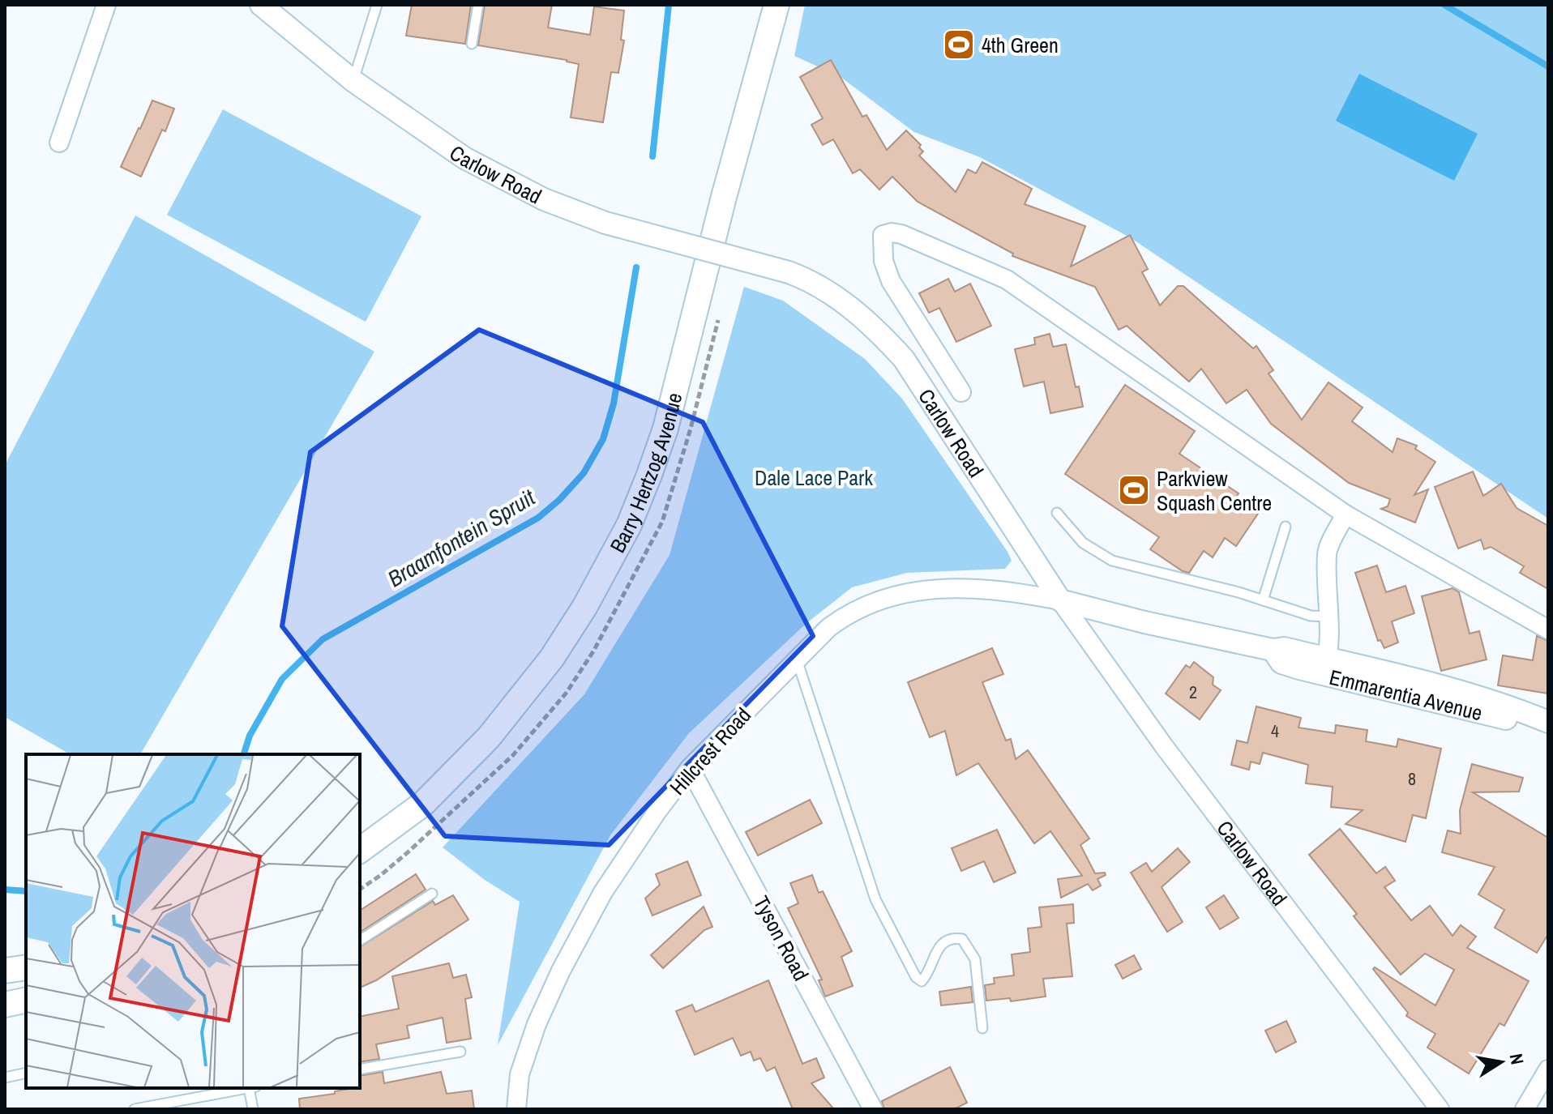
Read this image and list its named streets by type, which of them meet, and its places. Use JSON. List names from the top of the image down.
{
  "streets": {
    "main road": ["Barry Hertzog Avenue"],
    "street": [
      "Carlow Road",
      "Emmarentia Avenue",
      "Hillcrest Road",
      "Tyson Road"
    ]
  },
  "crossings": [
    ["Carlow Road", "Emmarentia Avenue"],
    ["Carlow Road", "Hillcrest Road"],
    ["Emmarentia Avenue", "Hillcrest Road"],
    ["Hillcrest Road", "Tyson Road"]
  ],
  "water": ["Braamfontein Spruit"],
  "parks": ["Dale Lace Park"],
  "places": {
    "sports": ["4th Green", "Parkview Squash Centre"]
  },
  "house_numbers": ["2", "4", "8"],
  "north": "right"
}
